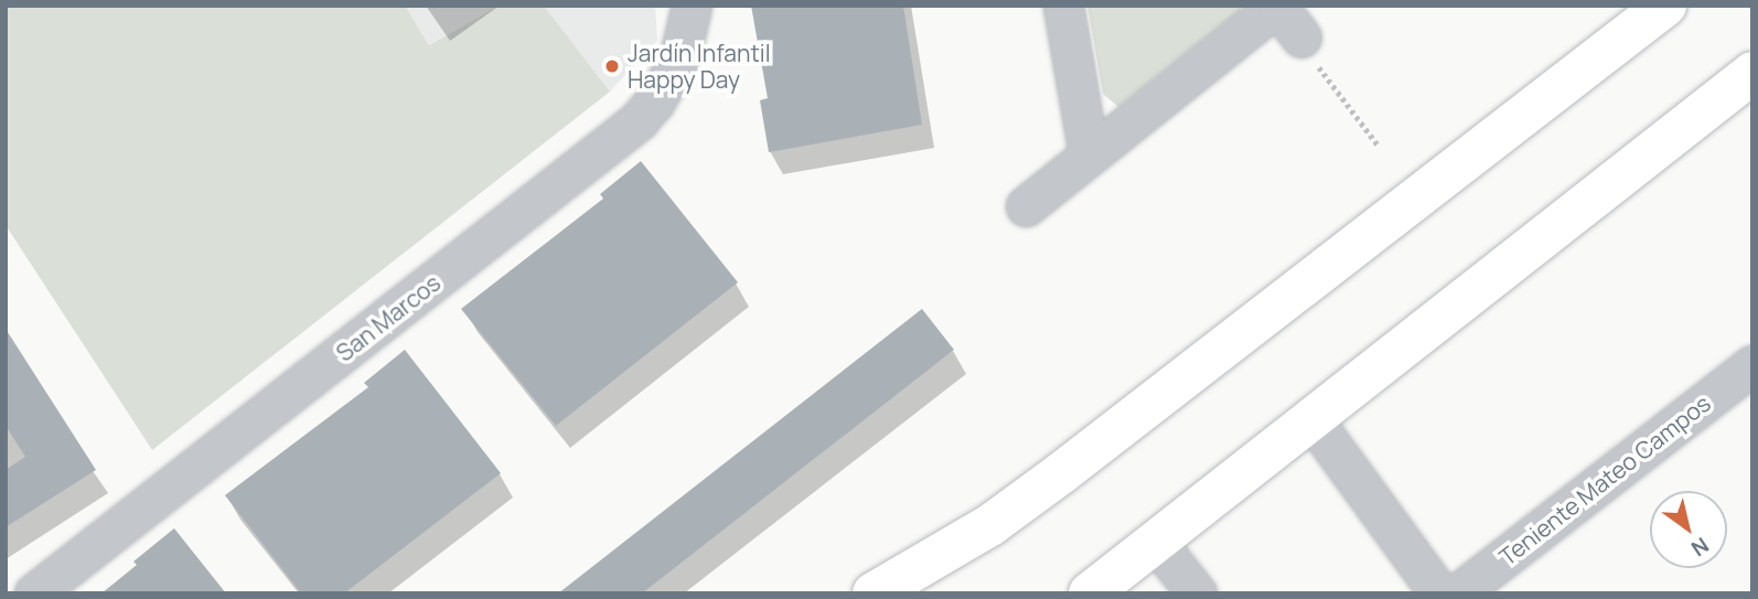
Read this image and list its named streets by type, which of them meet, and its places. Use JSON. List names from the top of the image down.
{
  "streets": {
    "street": ["San Marcos", "Teniente Mateo Campos"]
  },
  "places": ["Jardín Infantil Happy Day"],
  "north": "bottom right"
}
